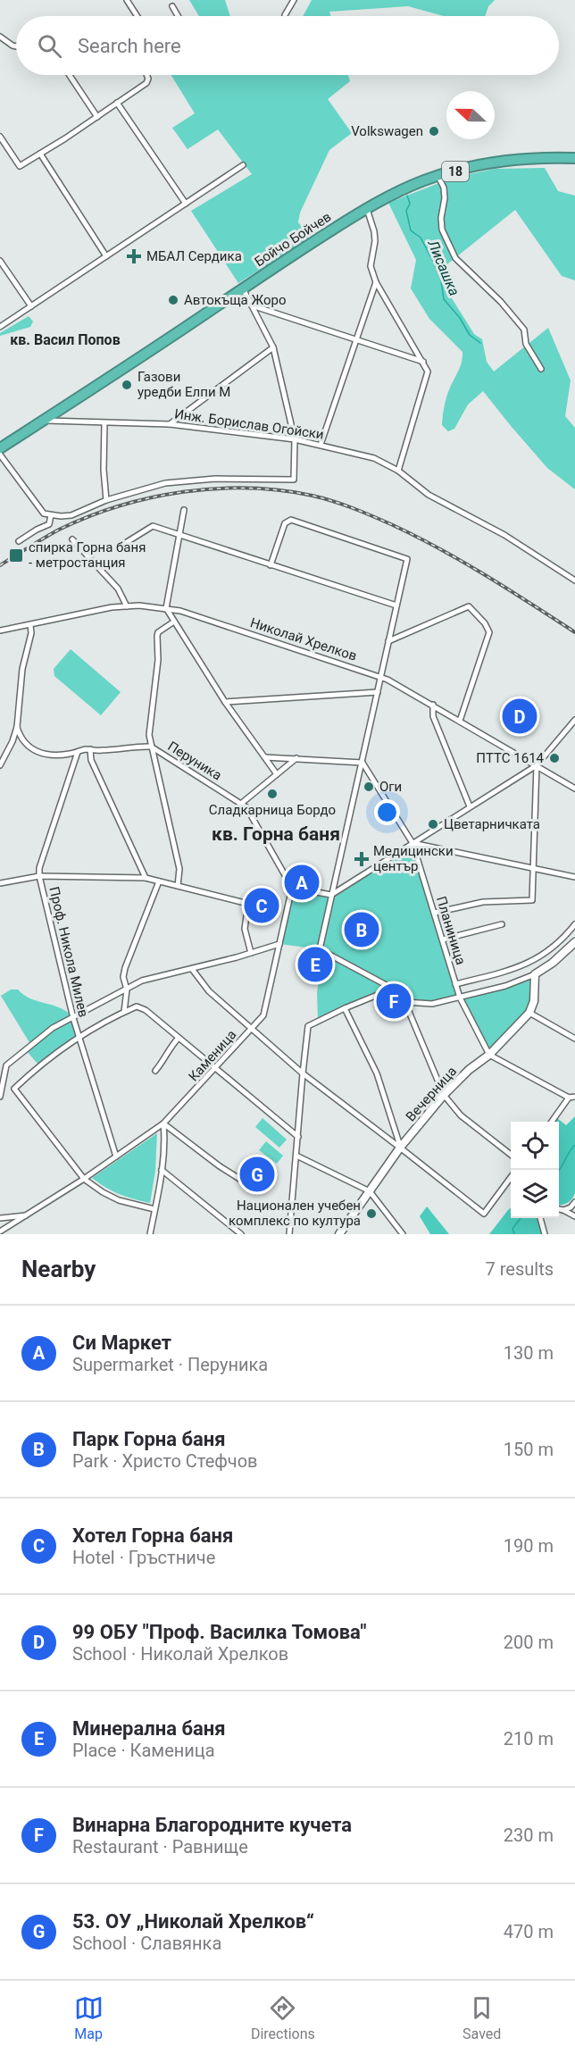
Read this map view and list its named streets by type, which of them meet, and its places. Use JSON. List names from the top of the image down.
{
  "streets": {
    "highway": ["18", "Бойчо Бойчев"],
    "street": [
      "Инж. Борислав Огойски",
      "Николай Хрелков",
      "Перуника",
      "Планиница",
      "Проф. Никола Милев",
      "Каменица",
      "Вечерница"
    ]
  },
  "crossings": [
    ["Бойчо Бойчев", "Инж. Борислав Огойски"],
    ["Перуника", "Проф. Никола Милев"],
    ["Перуника", "Каменица"],
    ["Планиница", "Вечерница"],
    ["Проф. Никола Милев", "Каменица"]
  ],
  "districts": ["кв. Васил Попов", "кв. Горна баня"],
  "water": ["Лисашка"],
  "places": {
    "other": [
      "Volkswagen",
      "Автокъща Жоро",
      "Газови уредби Елпи М",
      "ПТТС 1614",
      "Оги",
      "Сладкарница Бордо",
      "Цветарничката",
      "Национален учебен комплекс по култура"
    ],
    "health": ["МБАЛ Сердика", "Медицински център"],
    "transit": ["спирка Горна баня - метростанция"]
  },
  "north": "left",
  "page": {
    "search": "Search here",
    "pins": [
      "D",
      "A",
      "C",
      "B",
      "E",
      "F",
      "G"
    ],
    "heading": ["Nearby", "7 results"],
    "list": [
      {
        "mark": "A",
        "name": "Си Маркет",
        "note": "Supermarket · Перуника",
        "value": "130 m"
      },
      {
        "mark": "B",
        "name": "Парк Горна баня",
        "note": "Park · Христо Стефчов",
        "value": "150 m"
      },
      {
        "mark": "C",
        "name": "Хотел Горна баня",
        "note": "Hotel · Гръстниче",
        "value": "190 m"
      },
      {
        "mark": "D",
        "name": "99 ОБУ \"Проф. Василка Томова\"",
        "note": "School · Николай Хрелков",
        "value": "200 m"
      },
      {
        "mark": "E",
        "name": "Минерална баня",
        "note": "Place · Каменица",
        "value": "210 m"
      },
      {
        "mark": "F",
        "name": "Винарна Благородните кучета",
        "note": "Restaurant · Равнище",
        "value": "230 m"
      },
      {
        "mark": "G",
        "name": "53. ОУ „Николай Хрелков“",
        "note": "School · Славянка",
        "value": "470 m"
      }
    ],
    "nav": ["Map", "Directions", "Saved"]
  }
}
